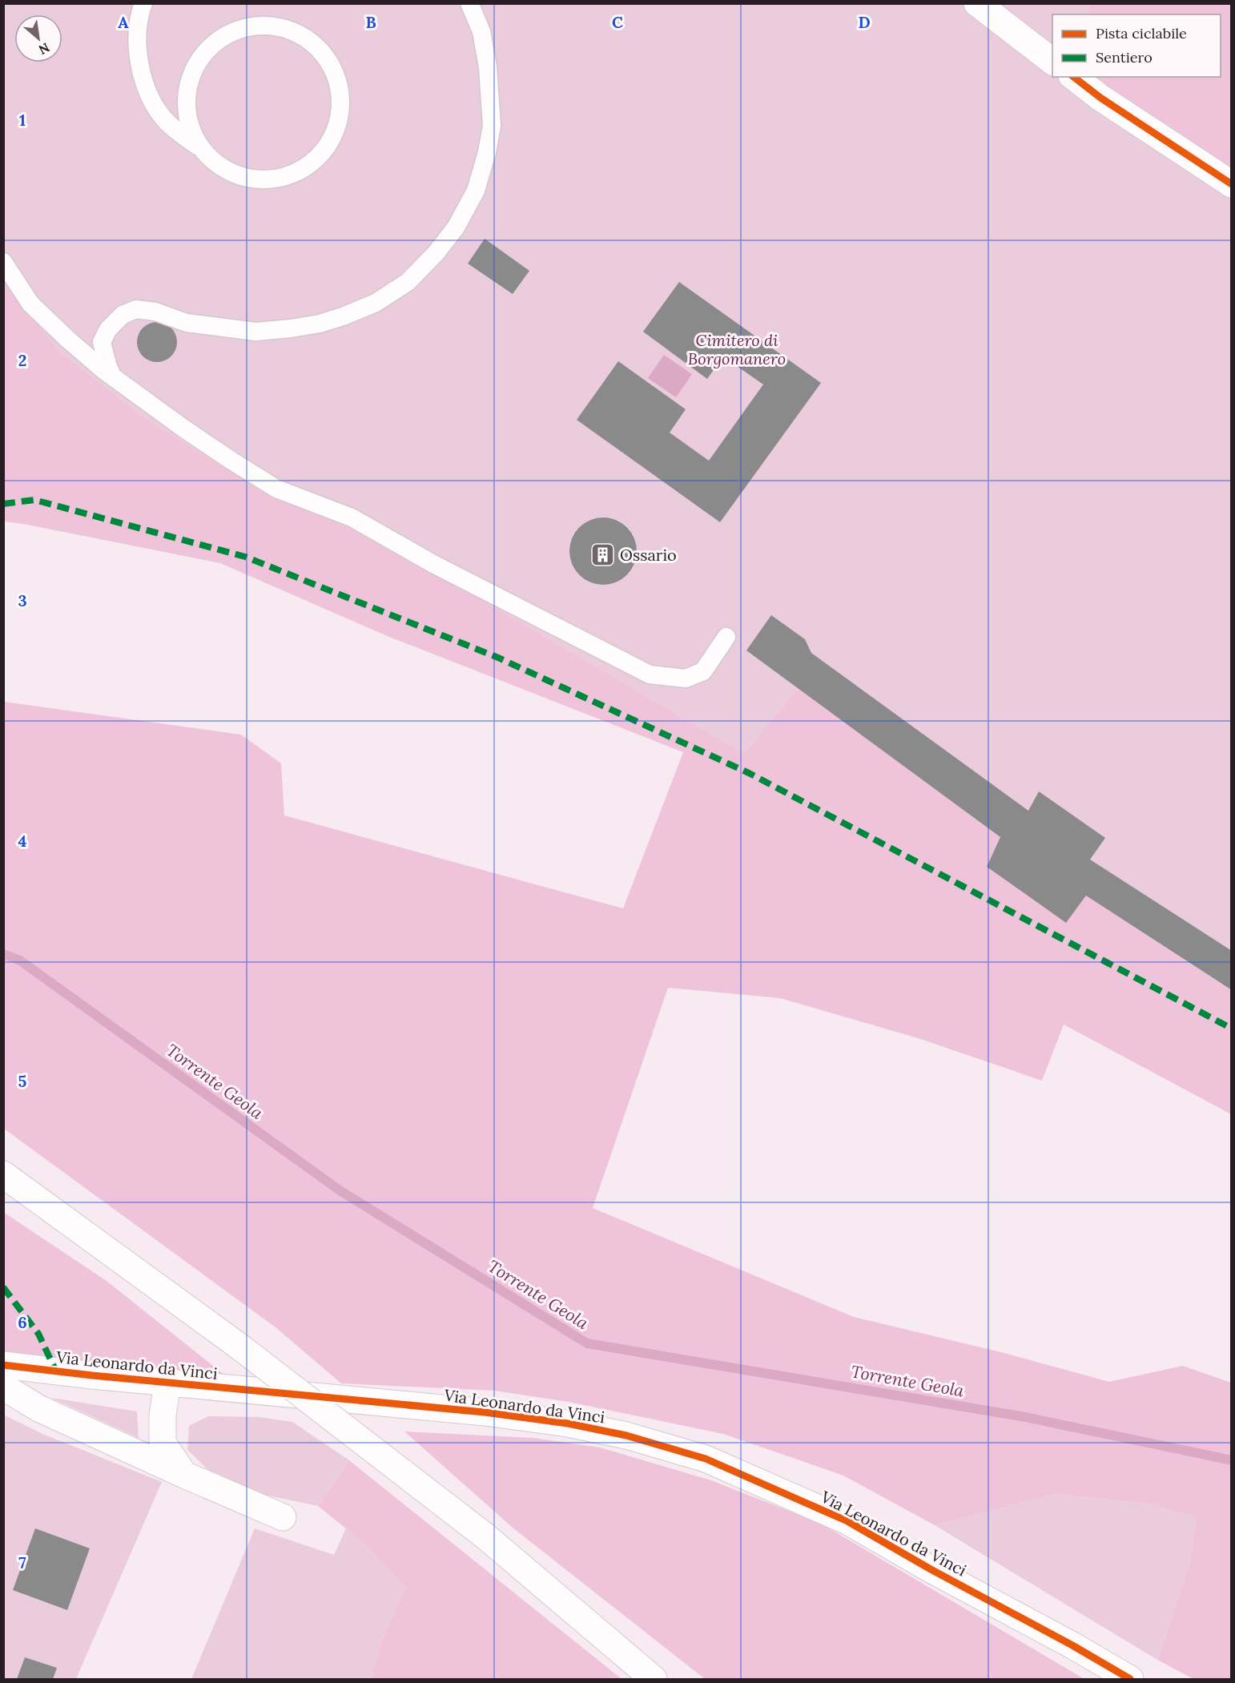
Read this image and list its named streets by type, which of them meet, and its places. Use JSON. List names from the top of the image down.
{
  "streets": {
    "main road": ["Via Leonardo da Vinci"]
  },
  "water": ["Torrente Geola"],
  "parks": ["Cimitero di Borgomanero"],
  "places": {
    "building": ["Ossario"]
  },
  "legend": ["Pista ciclabile", "Sentiero"],
  "north": "bottom right",
  "grid": {
    "columns": [
      "A",
      "B",
      "C",
      "D"
    ],
    "rows": [
      "1",
      "2",
      "3",
      "4",
      "5",
      "6",
      "7"
    ]
  }
}
